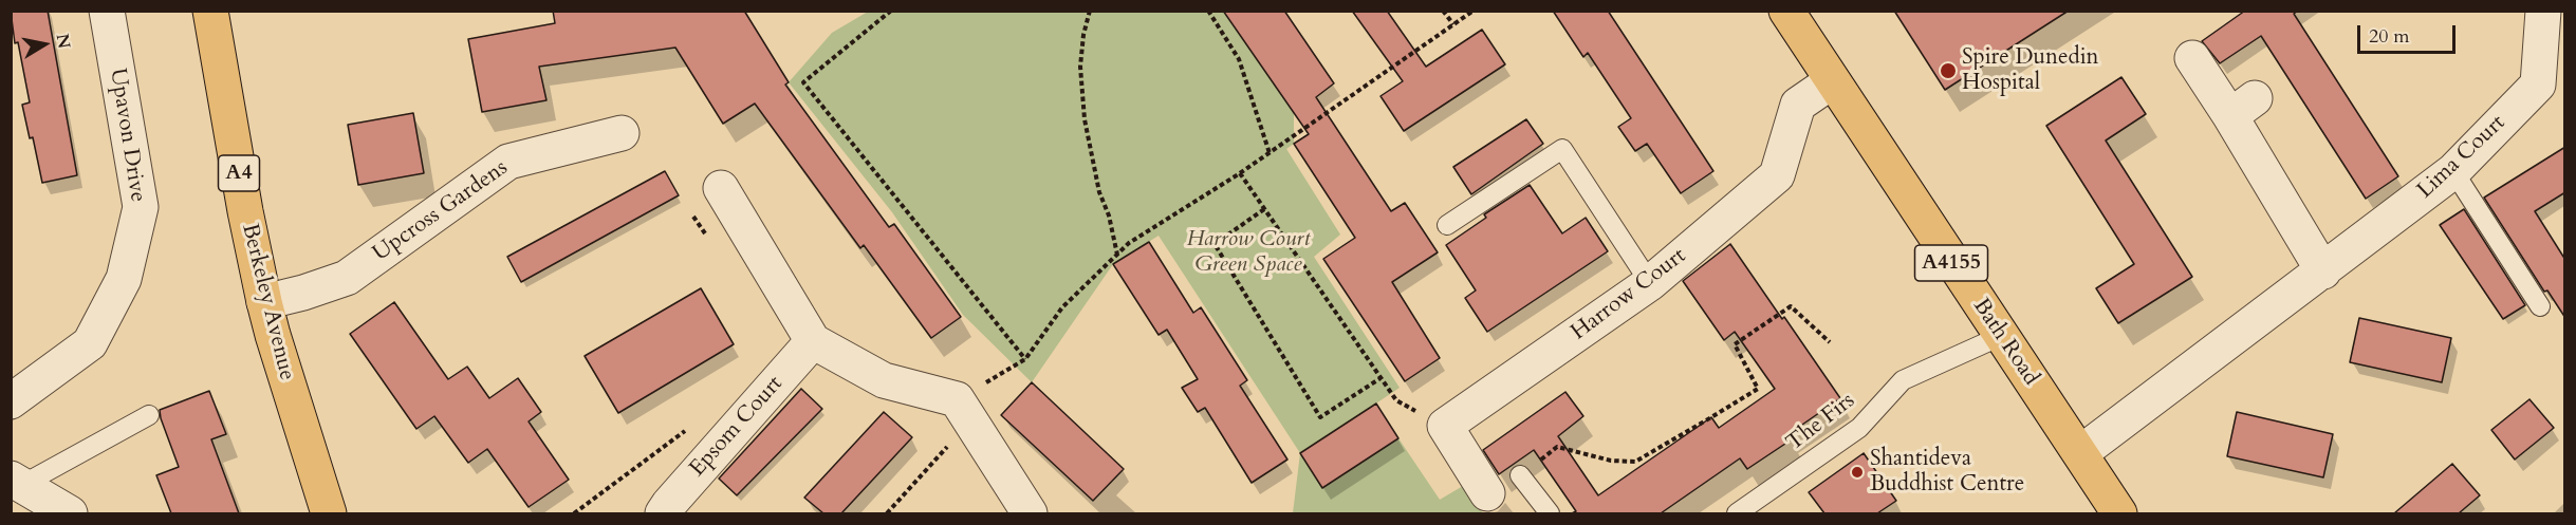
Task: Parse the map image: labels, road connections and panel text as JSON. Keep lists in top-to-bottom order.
{
  "streets": {
    "main road": [
      "A4",
      "A4155",
      "Berkeley Avenue",
      "Bath Road"
    ],
    "street": [
      "Upavon Drive",
      "Lima Court",
      "Upcross Gardens",
      "Harrow Court",
      "Epsom Court"
    ],
    "lane": ["The Firs"]
  },
  "crossings": [
    ["Lima Court", "Bath Road"],
    ["Upcross Gardens", "Berkeley Avenue"],
    ["Harrow Court", "Bath Road"],
    ["Bath Road", "The Firs"]
  ],
  "parks": ["Harrow Court Green Space"],
  "places": ["Spire Dunedin Hospital", "Shantideva Buddhist Centre"],
  "scale_bar": "20 m",
  "north": "right"
}
